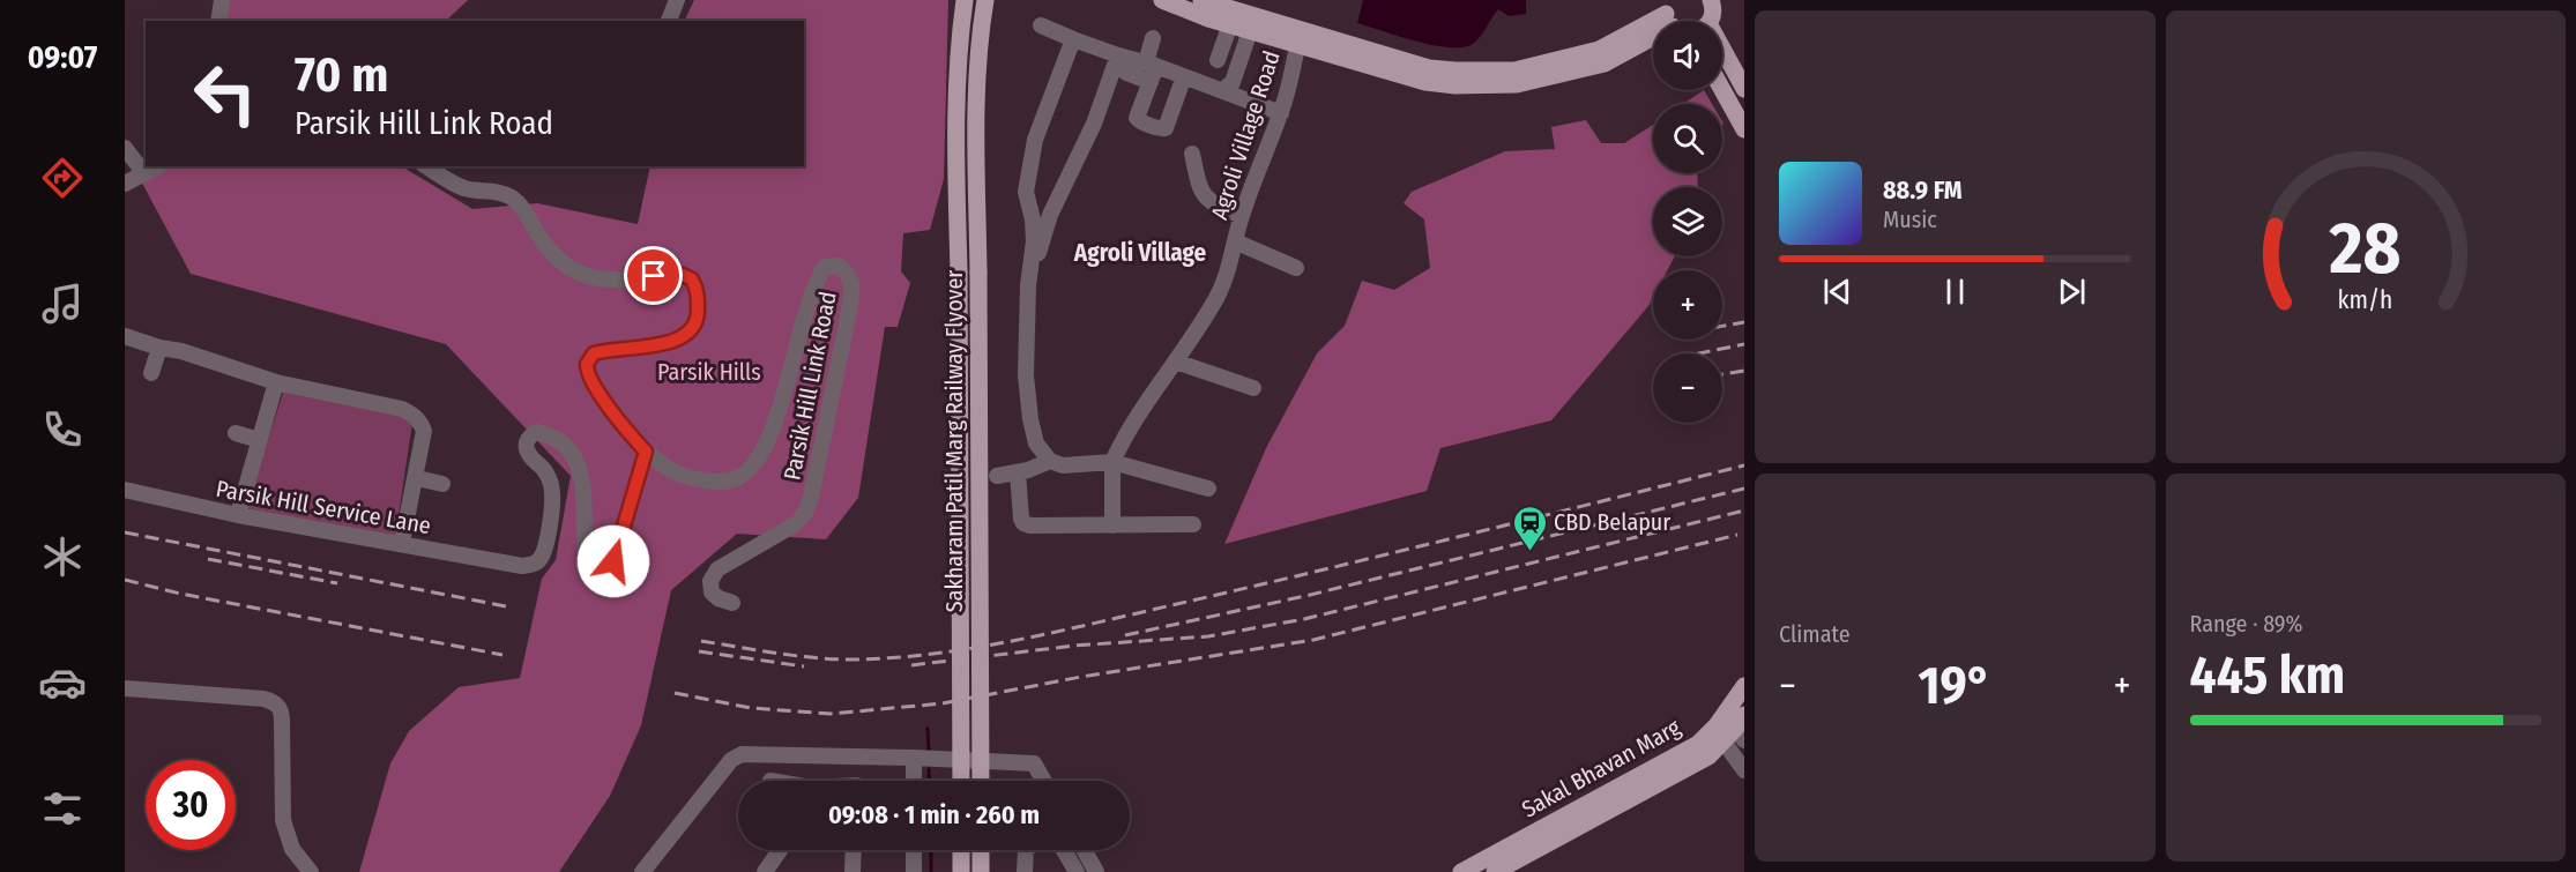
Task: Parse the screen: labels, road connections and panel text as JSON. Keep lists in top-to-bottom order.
{
  "streets": {
    "main road": ["Sakharam Patil Marg Railway Flyover", "Sakal Bhavan Marg"],
    "street": ["Agroli Village Road", "Parsik Hill Link Road", "Parsik Hill Service Lane"]
  },
  "crossings": [
    ["Parsik Hill Link Road", "Parsik Hill Service Lane"]
  ],
  "districts": ["Agroli Village"],
  "parks": ["Parsik Hills"],
  "places": {
    "station": ["CBD Belapur"]
  },
  "page": {
    "tabs": "09:07",
    "map_buttons": ["+", "−"],
    "turn": ["70 m", "Parsik Hill Link Road"],
    "song": ["88.9 FM", "Music"],
    "tile": [
      "Climate",
      ["Range · 89%", "445 km"]
    ],
    "heat": ["−", "19°", "+"],
    "limit": "30",
    "trip": "09:08 · 1 min · 260 m",
    "gauge": ["28", "km/h"]
  }
}
